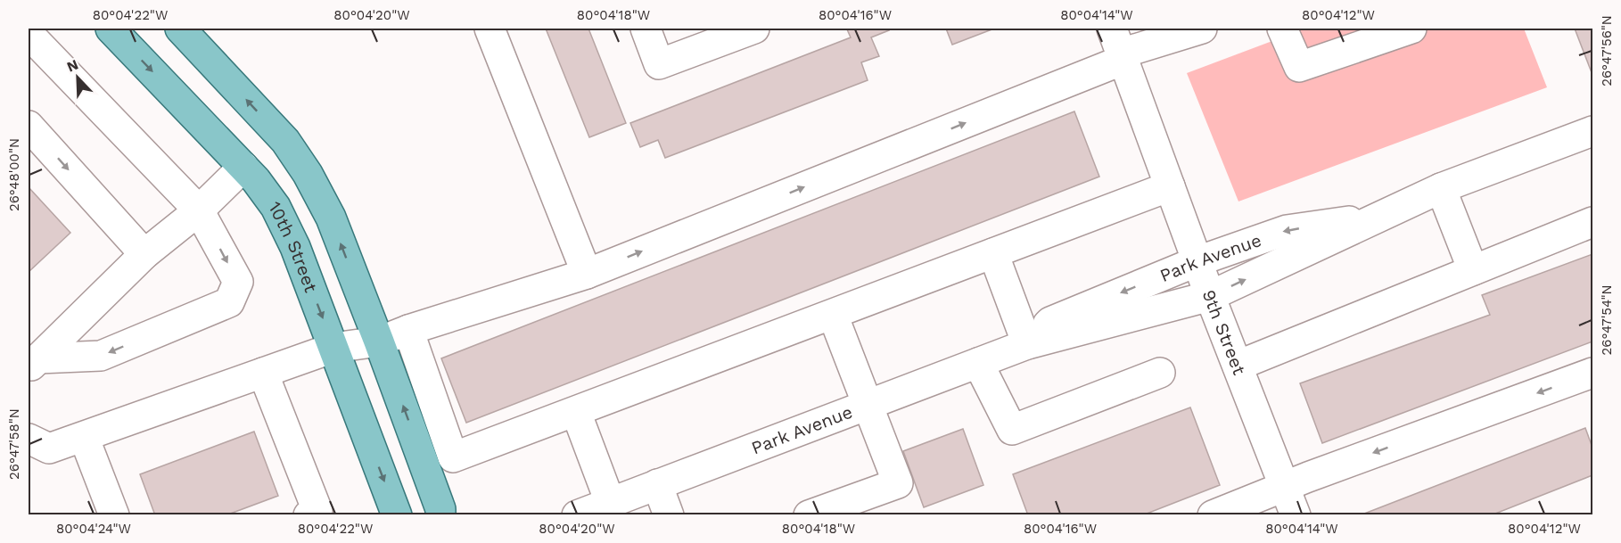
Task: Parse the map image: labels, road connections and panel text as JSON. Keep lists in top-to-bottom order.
{
  "streets": {
    "main road": ["10th Street"],
    "street": ["Park Avenue", "9th Street"]
  },
  "crossings": [
    ["Park Avenue", "9th Street"]
  ],
  "north": "top left",
  "coordinates": [
    "80°04'22\"W",
    "80°04'20\"W",
    "80°04'18\"W",
    "80°04'16\"W",
    "80°04'14\"W",
    "80°04'12\"W",
    "26°47'56\"N",
    "26°48'00\"N",
    "26°47'54\"N",
    "26°47'58\"N",
    "80°04'24\"W"
  ]
}
